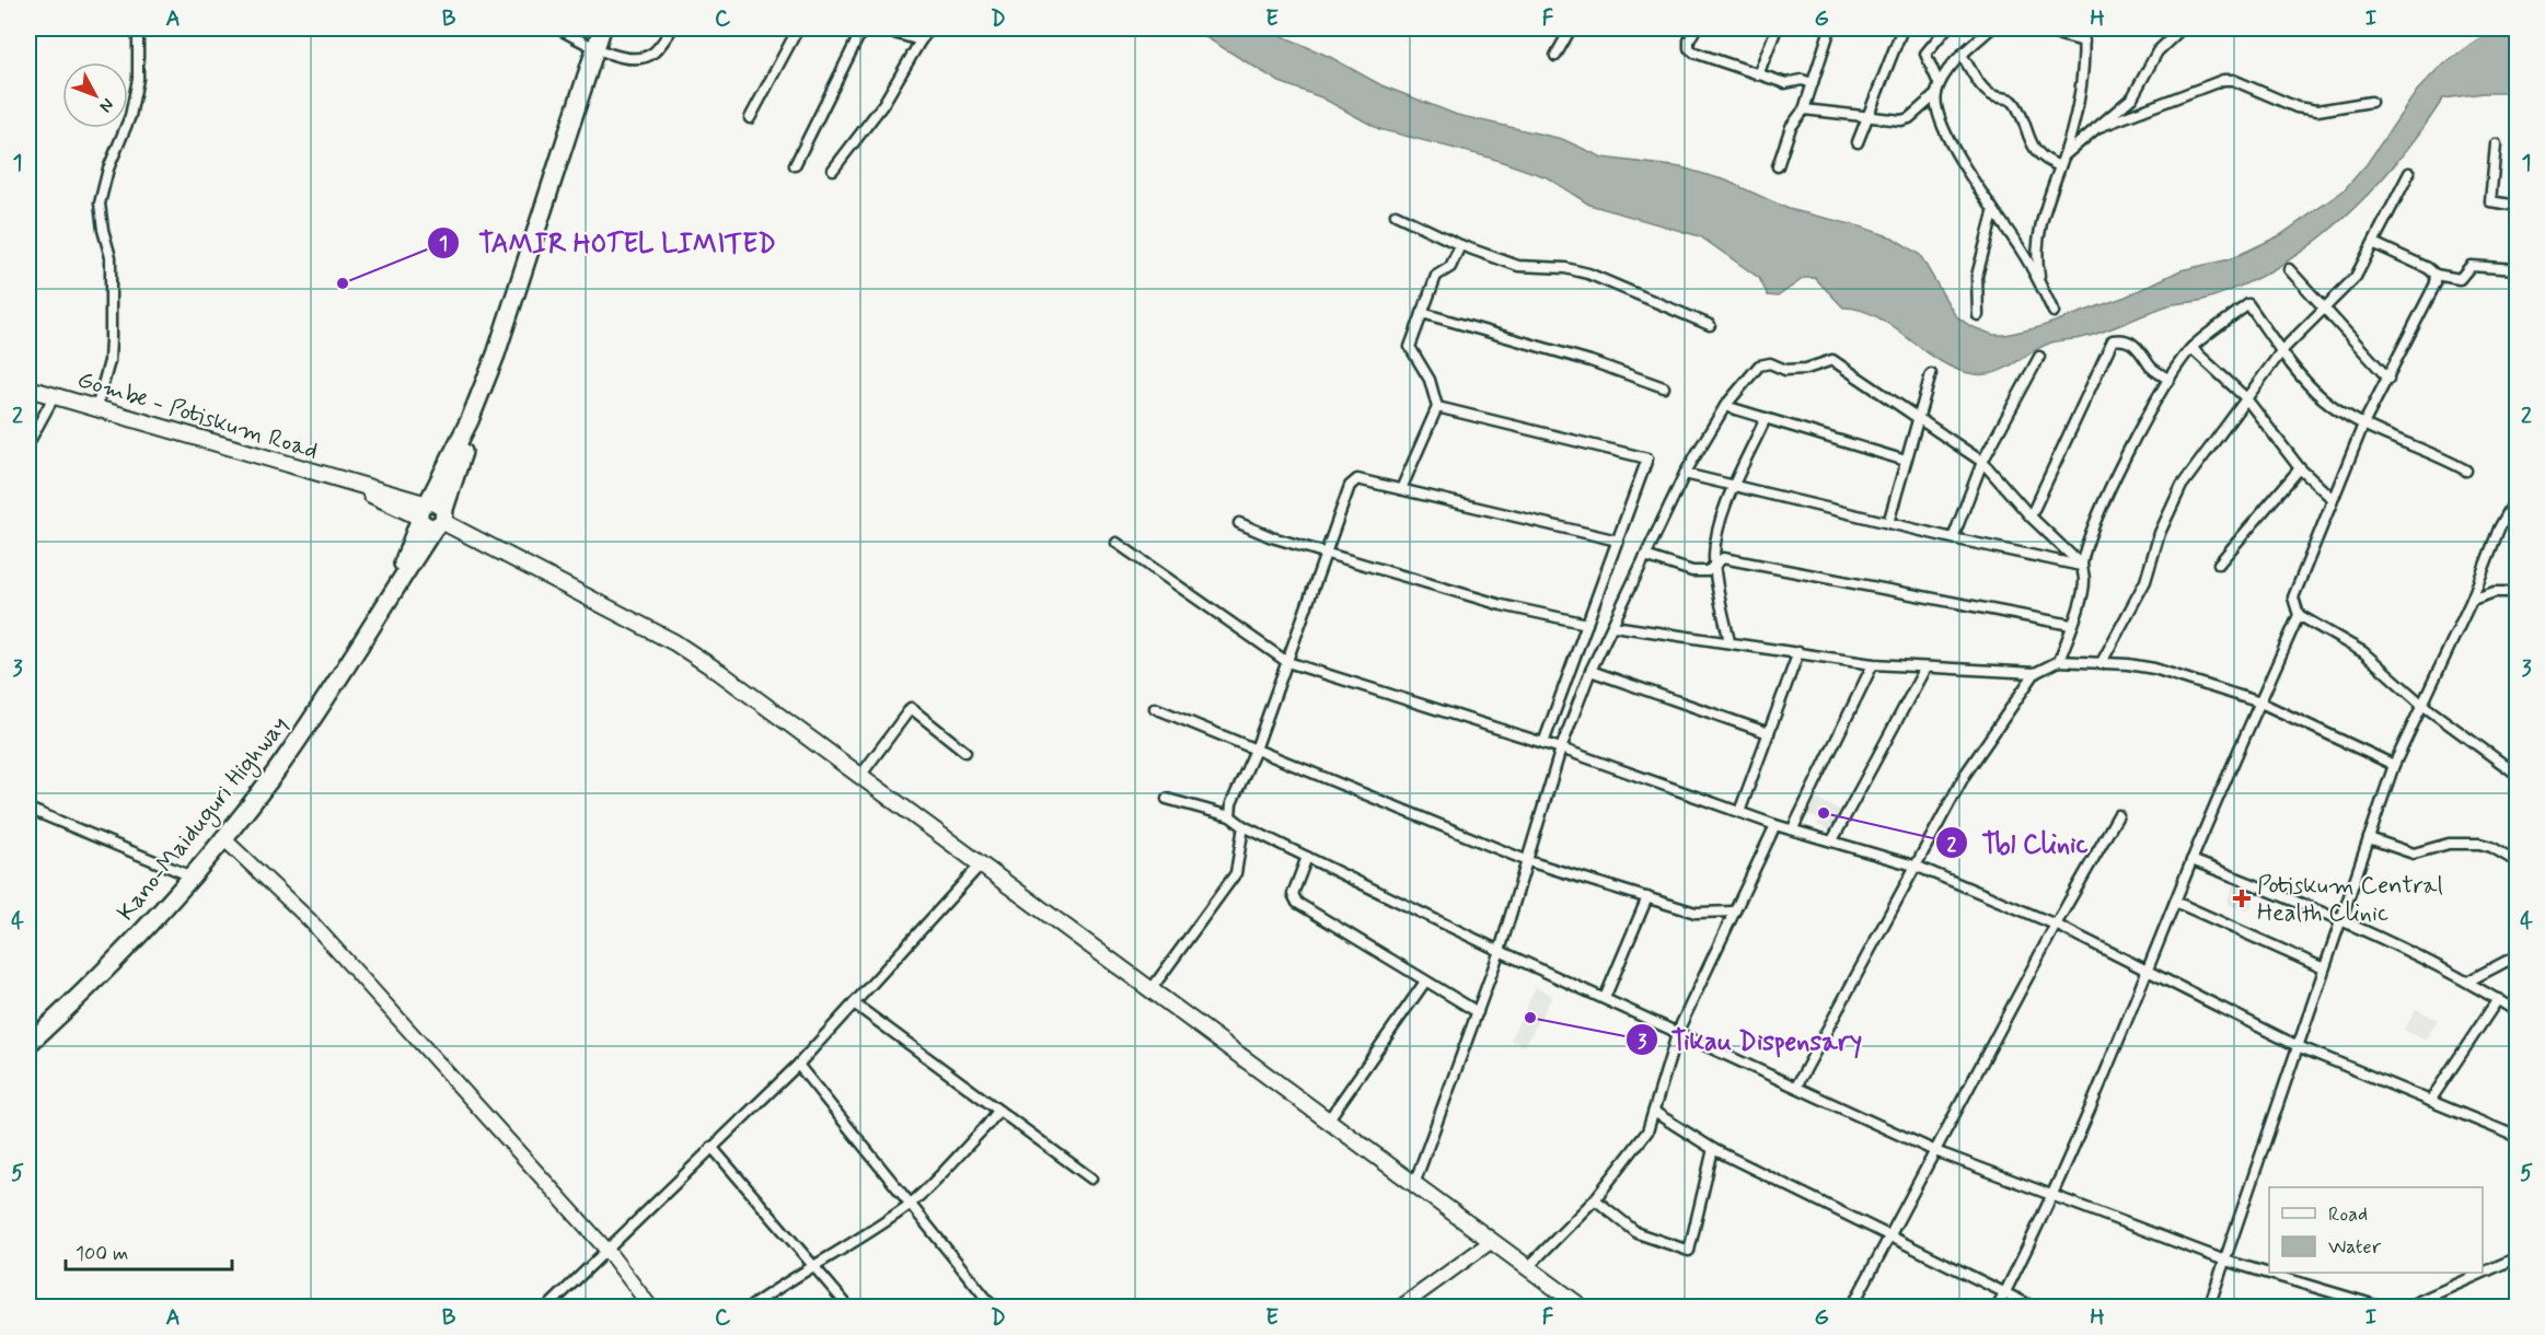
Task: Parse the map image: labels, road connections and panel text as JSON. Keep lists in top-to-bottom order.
{
  "streets": {
    "highway": ["Kano-Maiduguri Highway"],
    "main road": ["Gombe - Potiskum Road"]
  },
  "crossings": [
    ["Gombe - Potiskum Road", "Kano-Maiduguri Highway"]
  ],
  "places": {
    "other": ["TAMIR HOTEL LIMITED", "Tbl Clinic", "Tikau Dispensary"],
    "health": ["Potiskum Central Health Clinic"]
  },
  "legend": ["Road", "Water"],
  "scale_bar": "100 m",
  "north": "bottom right",
  "grid": {
    "columns": [
      "A",
      "B",
      "C",
      "D",
      "E",
      "F",
      "G",
      "H",
      "I"
    ],
    "rows": [
      "1",
      "2",
      "3",
      "4",
      "5"
    ]
  }
}
